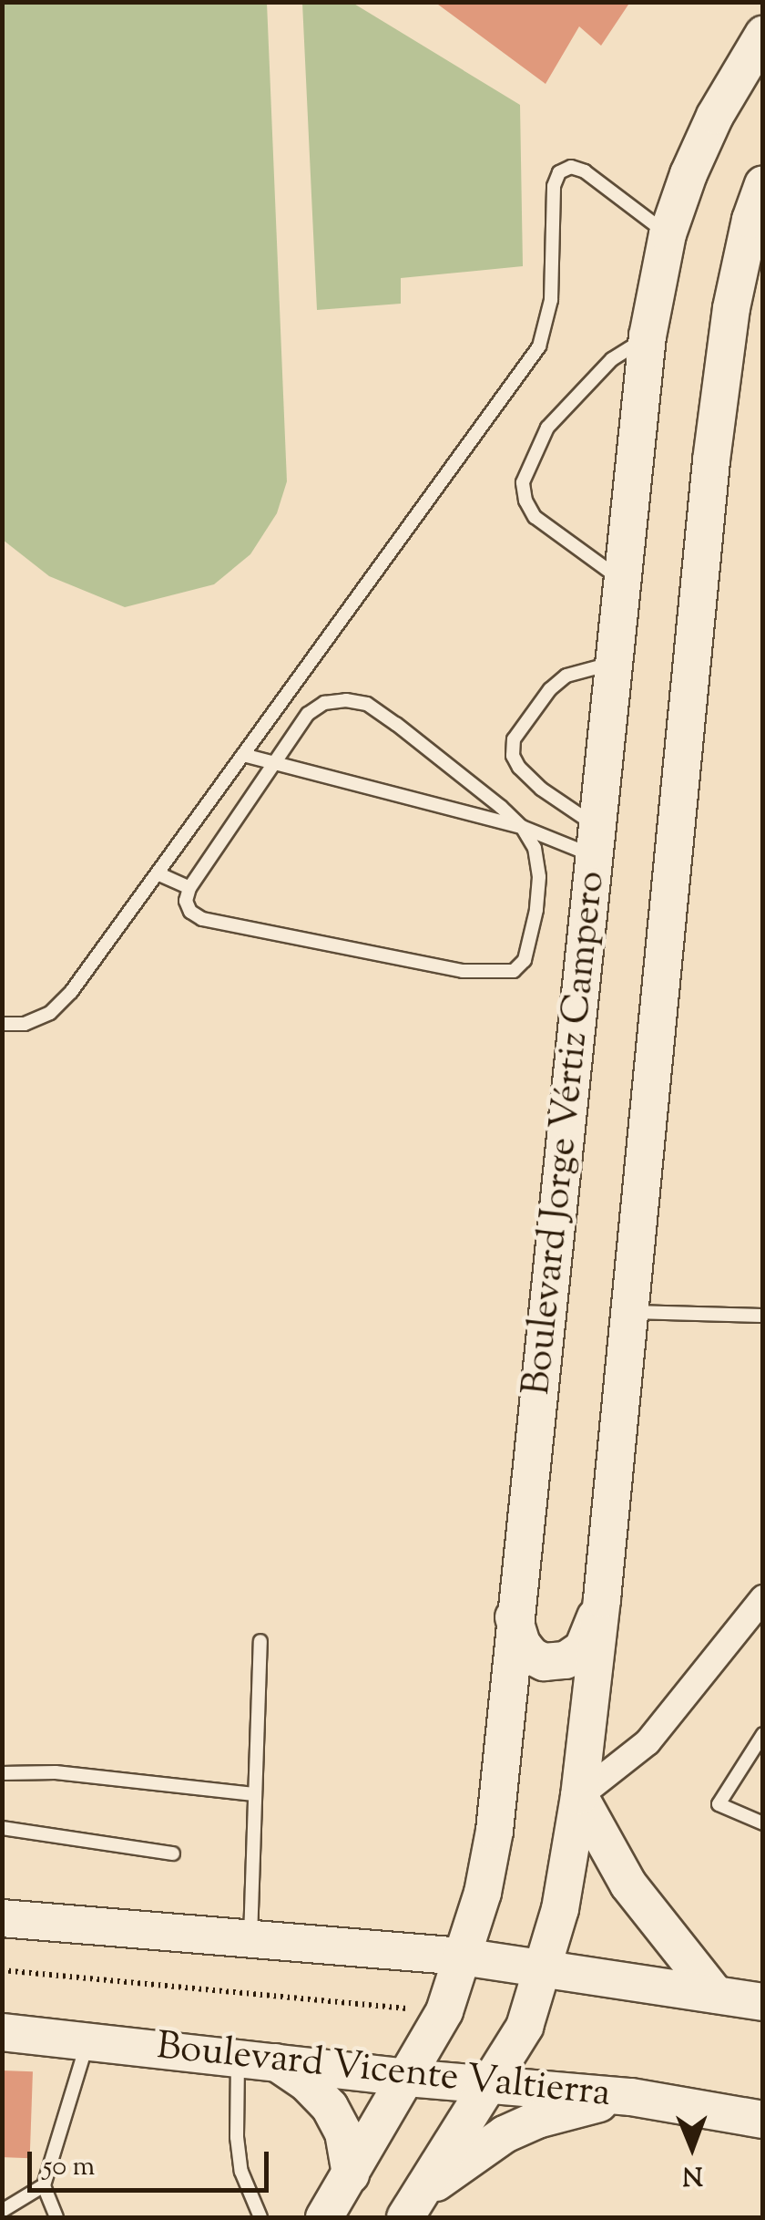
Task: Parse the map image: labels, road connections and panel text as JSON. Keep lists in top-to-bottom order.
{
  "streets": {
    "main road": ["Boulevard Jorge Vértiz Campero", "Boulevard Vicente Valtierra"]
  },
  "crossings": [
    ["Boulevard Jorge Vértiz Campero", "Boulevard Vicente Valtierra"]
  ],
  "scale_bar": "50 m",
  "north": "bottom"
}
